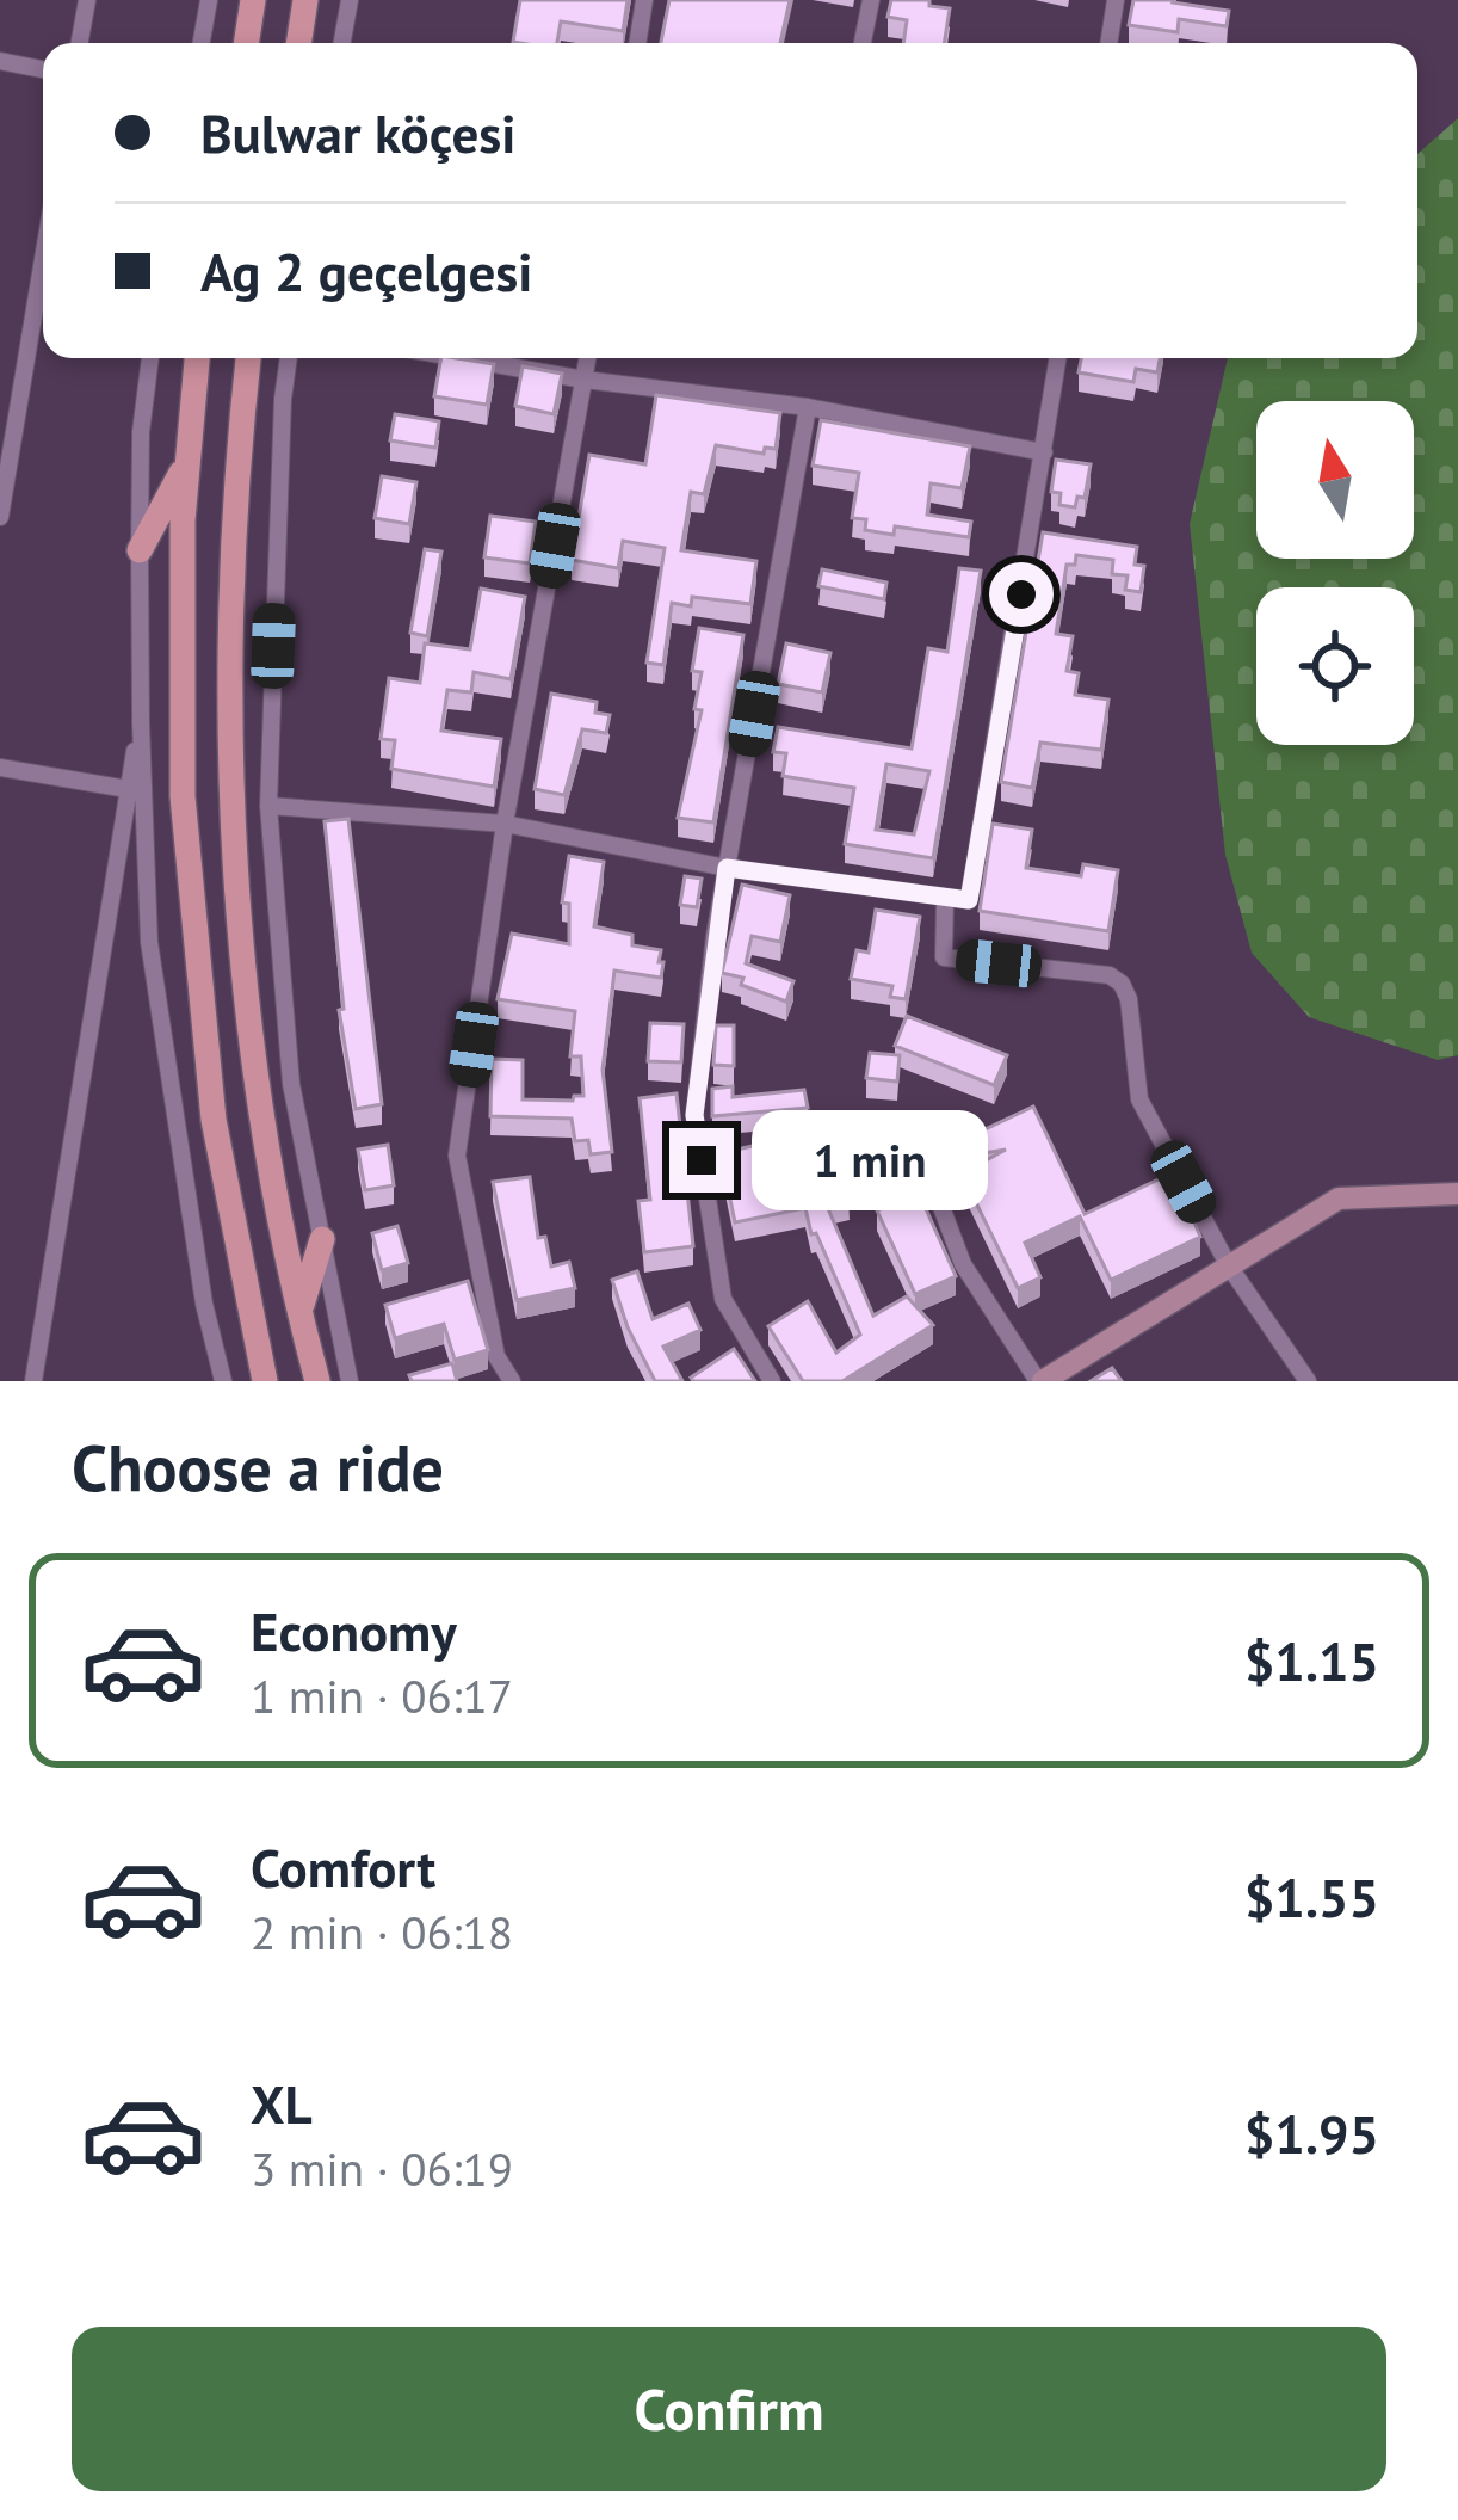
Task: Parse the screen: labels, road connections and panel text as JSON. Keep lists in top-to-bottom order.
{
  "north": "top",
  "page": {
    "banner": ["Bulwar köçesi", "Ag 2 geçelgesi"],
    "bubble": "1 min",
    "heading": "Choose a ride",
    "list": [
      {
        "name": "Economy",
        "note": "1 min · 06:17",
        "value": "$1.15"
      },
      {
        "name": "Comfort",
        "note": "2 min · 06:18",
        "value": "$1.55"
      },
      {
        "name": "XL",
        "note": "3 min · 06:19",
        "value": "$1.95"
      }
    ],
    "buttons": "Confirm"
  }
}
